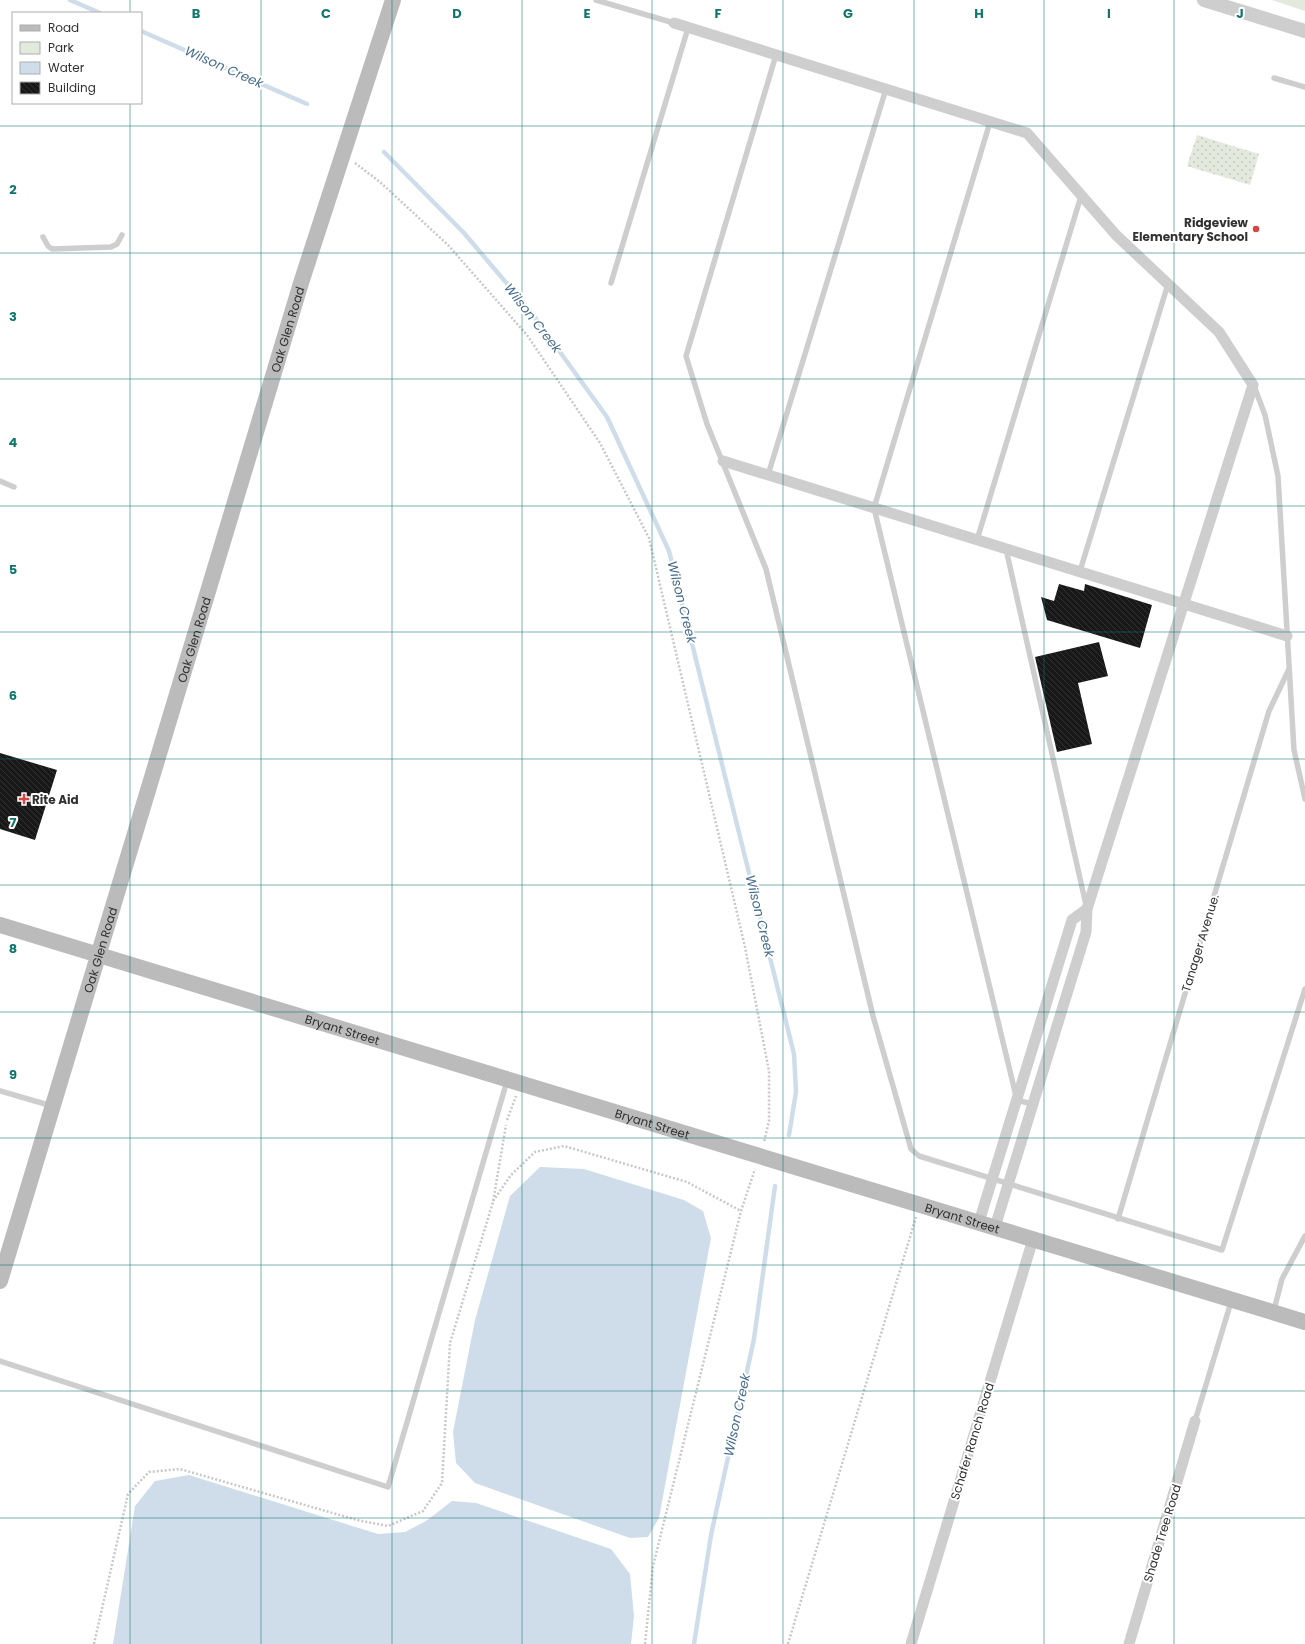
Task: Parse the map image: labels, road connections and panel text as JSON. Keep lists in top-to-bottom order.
{
  "streets": {
    "main road": ["Oak Glen Road", "Bryant Street"],
    "street": ["Schafer Ranch Road", "Shade Tree Road"],
    "lane": ["Tanager Avenue."]
  },
  "crossings": [
    ["Oak Glen Road", "Bryant Street"],
    ["Bryant Street", "Schafer Ranch Road"]
  ],
  "water": ["Wilson Creek"],
  "places": {
    "other": ["Ridgeview Elementary School"],
    "health": ["Rite Aid"]
  },
  "legend": [
    "Road",
    "Park",
    "Water",
    "Building"
  ],
  "grid": {
    "columns": [
      "B",
      "C",
      "D",
      "E",
      "F",
      "G",
      "H",
      "I",
      "J"
    ],
    "rows": [
      "2",
      "3",
      "4",
      "5",
      "6",
      "7",
      "8",
      "9"
    ]
  }
}
